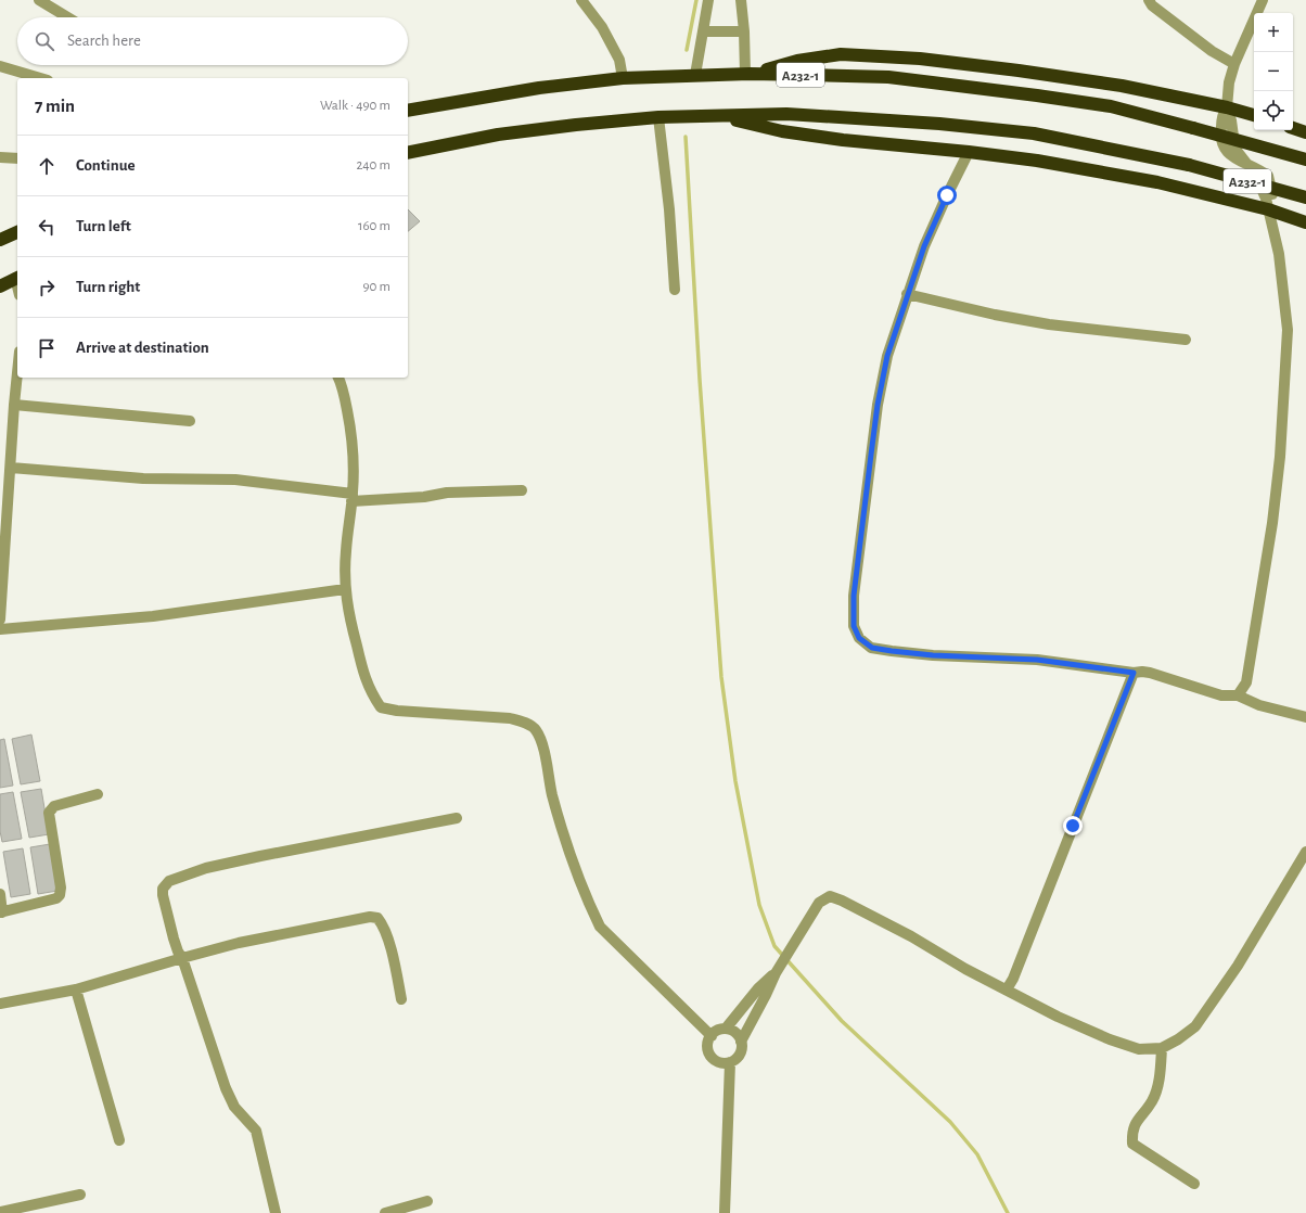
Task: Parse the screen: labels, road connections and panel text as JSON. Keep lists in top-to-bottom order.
{
  "streets": {
    "highway": ["A232-1"]
  },
  "page": {
    "map_buttons": ["+", "−"],
    "search": "Search here",
    "heading": ["7 min", "Walk · 490 m"],
    "list": [
      ["Continue", "240 m"],
      ["Turn left", "160 m"],
      ["Turn right", "90 m"],
      "Arrive at destination"
    ]
  }
}
